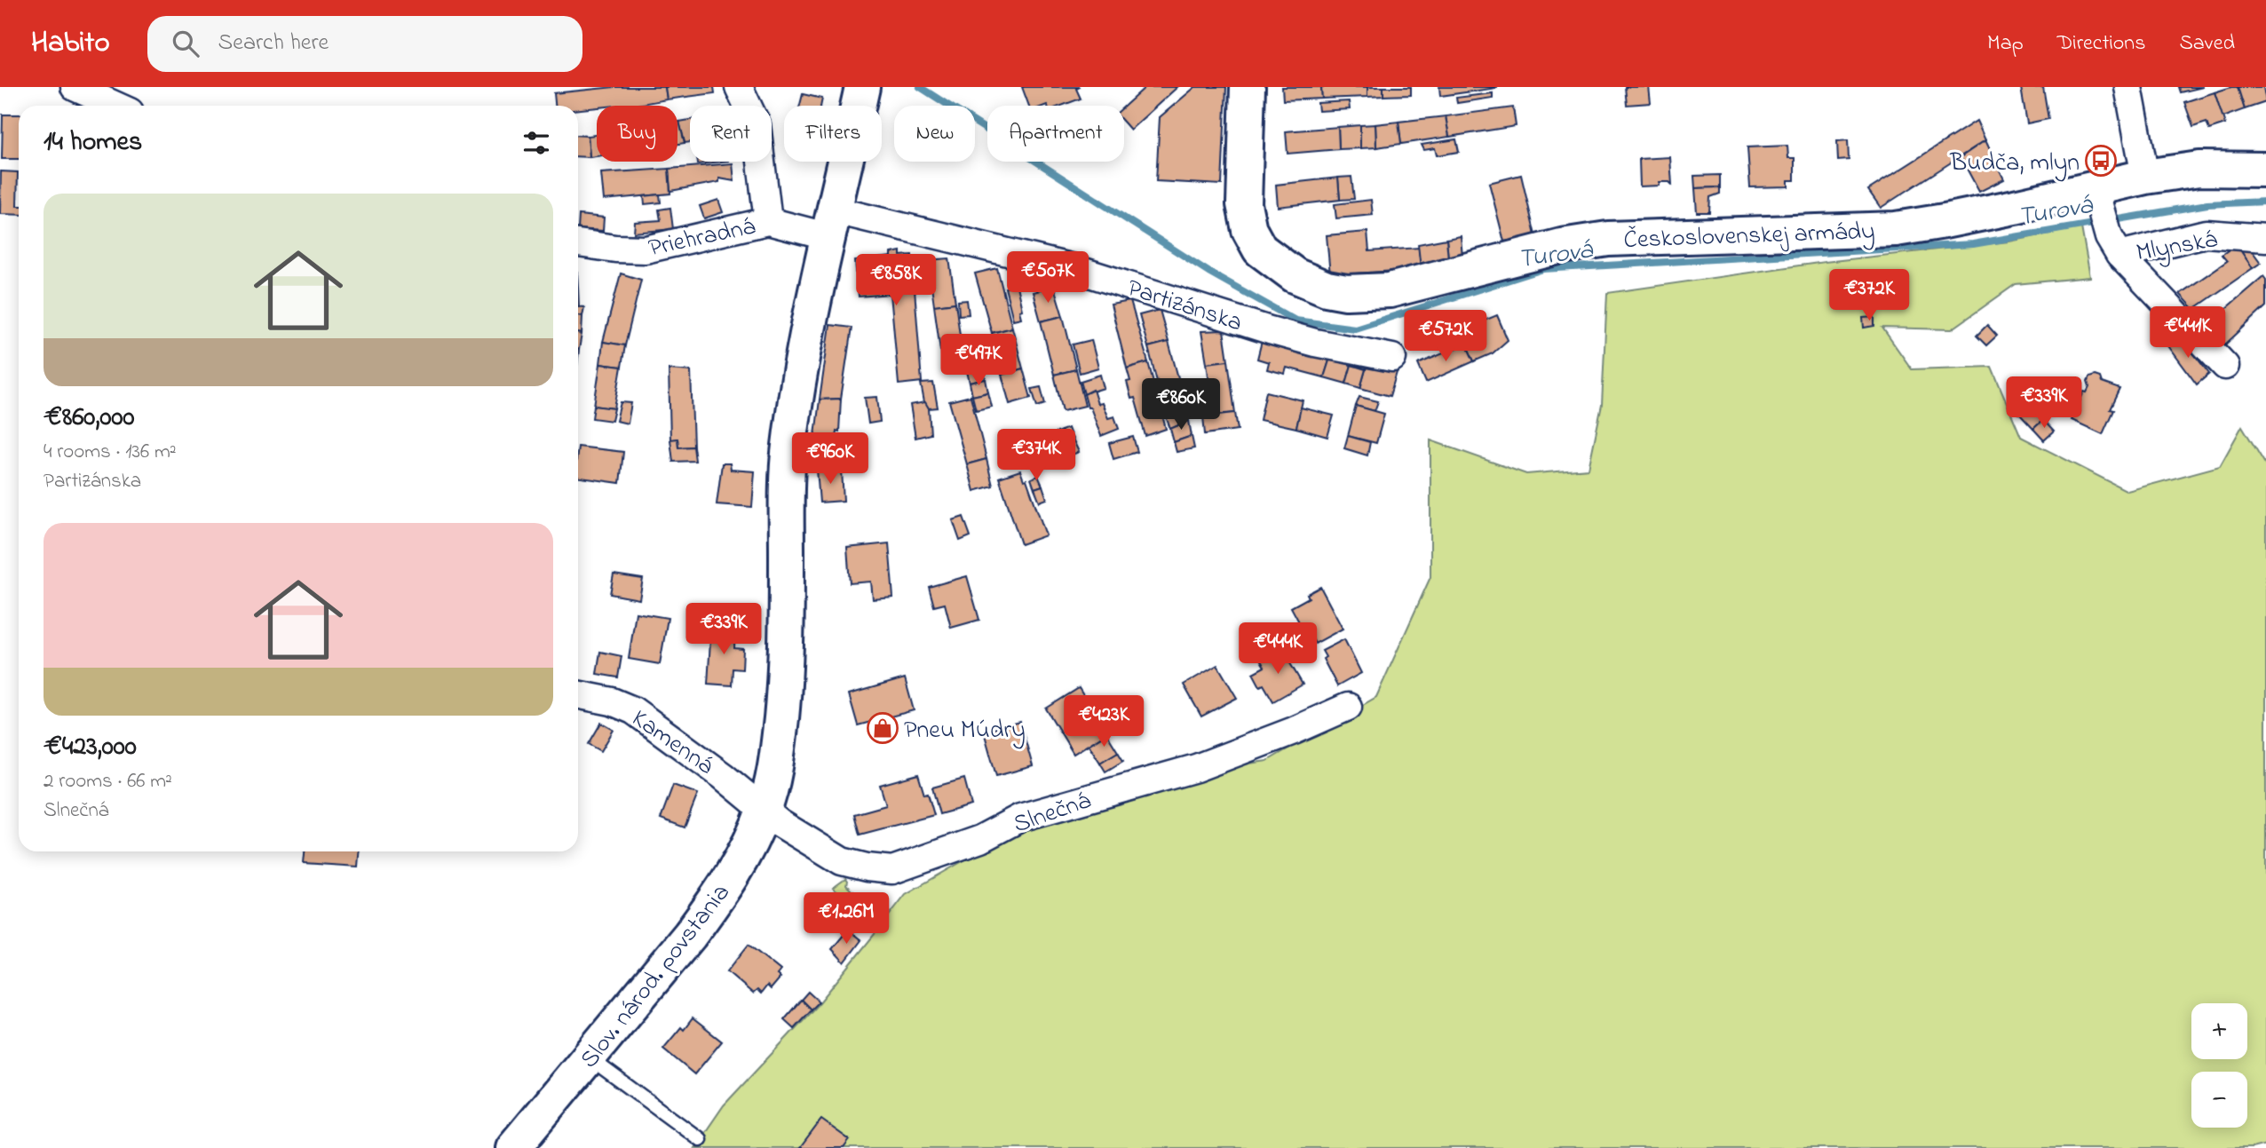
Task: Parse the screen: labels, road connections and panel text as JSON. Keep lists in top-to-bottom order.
{
  "streets": {
    "street": [
      "Československej armády",
      "Priehradná",
      "Mlynská",
      "Partizánska",
      "Kamenná",
      "Slnečná",
      "Slov. národ. povstania"
    ]
  },
  "crossings": [
    ["Československej armády", "Mlynská"],
    ["Priehradná", "Partizánska"],
    ["Priehradná", "Slov. národ. povstania"],
    ["Partizánska", "Slov. národ. povstania"],
    ["Kamenná", "Slnečná"],
    ["Kamenná", "Slov. národ. povstania"],
    ["Slnečná", "Slov. národ. povstania"]
  ],
  "water": ["Turová"],
  "places": {
    "bus stop": ["Budča, mlyn"],
    "shop": ["Pneu Múdry"]
  },
  "page": {
    "header": "Habito",
    "search": "Search here",
    "nav": ["Map", "Directions", "Saved"],
    "chip": [
      "Buy",
      "Rent",
      "Filters",
      "New",
      "Apartment"
    ],
    "heading": "14 homes",
    "list": [
      {
        "name": "€860,000",
        "note": "4 rooms · 136 m² · Partizánska"
      },
      {
        "name": "€423,000",
        "note": "2 rooms · 66 m² · Slnečná"
      }
    ],
    "price": [
      "€507K",
      "€858K",
      "€372K",
      "€441K",
      "€572K",
      "€497K",
      "€339K",
      "€860K",
      "€374K",
      "€960K",
      "€339K",
      "€444K",
      "€423K",
      "€1.26M"
    ],
    "map_buttons": ["+", "−"]
  }
}
